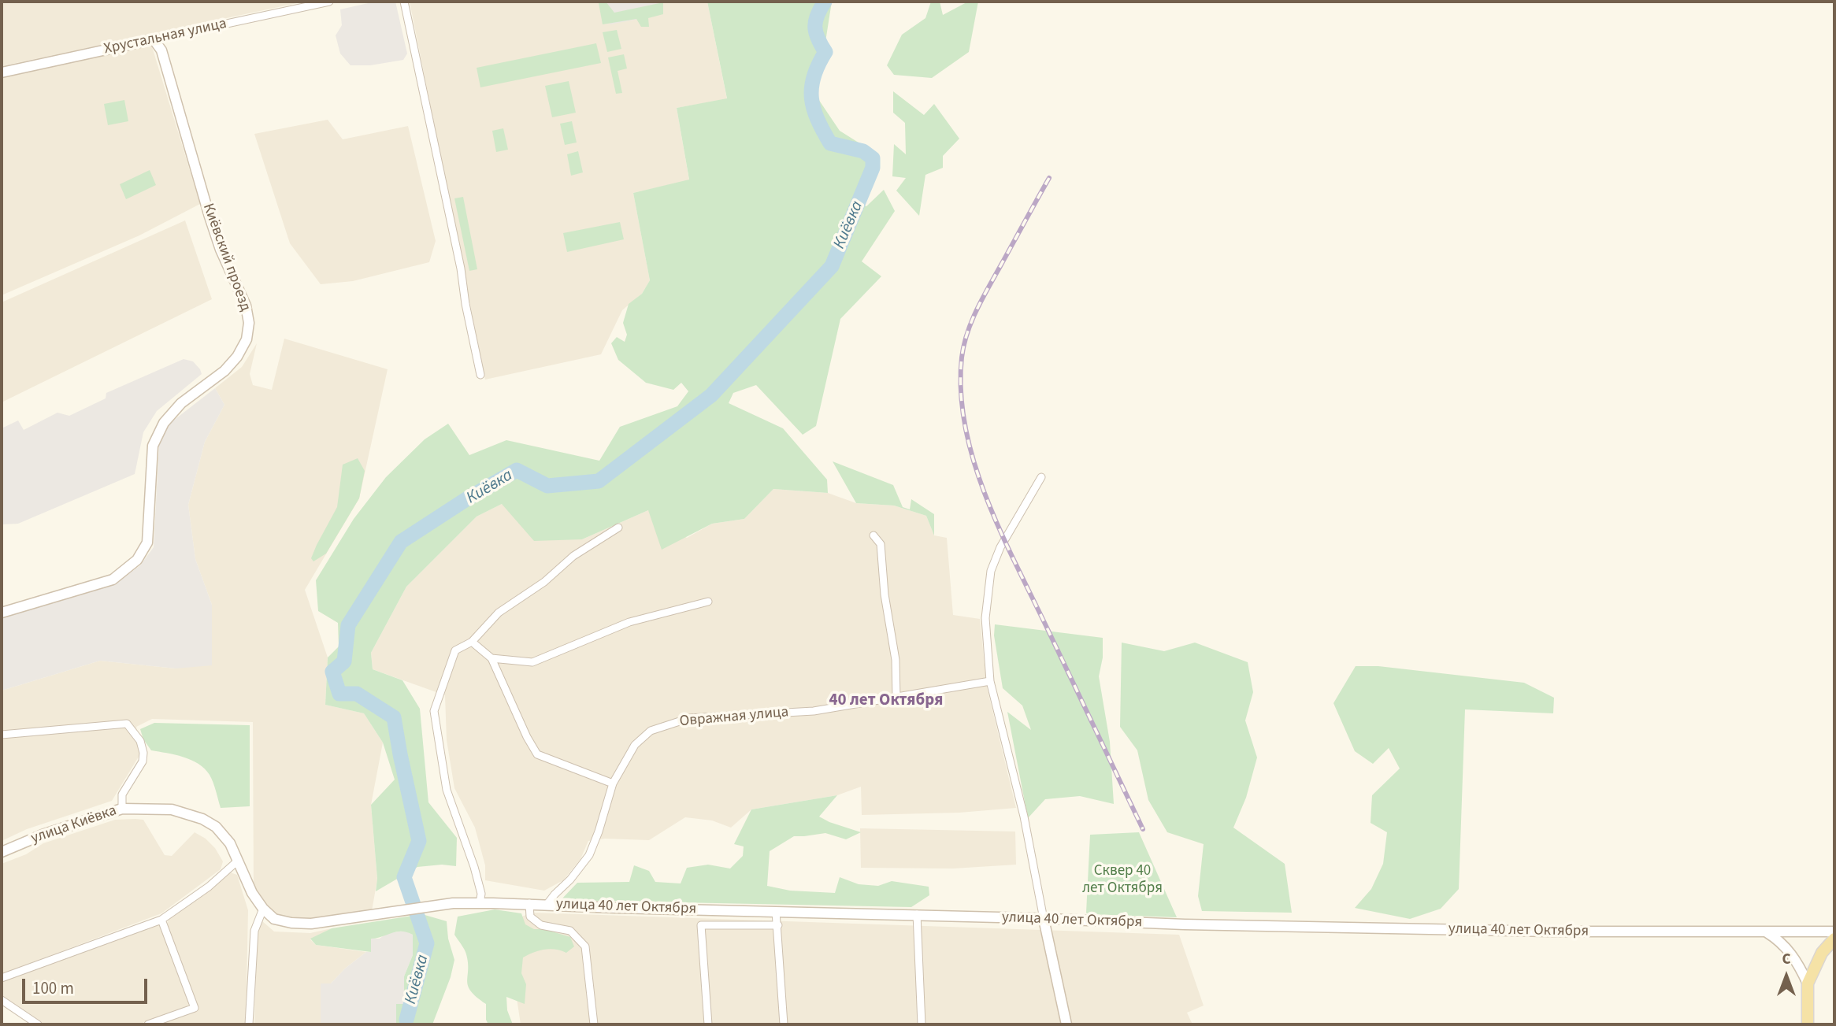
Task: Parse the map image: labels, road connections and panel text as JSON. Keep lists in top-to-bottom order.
{
  "streets": {
    "main road": [
      "Хрустальная улица",
      "Киёвский проезд",
      "улица Киёвка",
      "улица 40 лет Октября"
    ],
    "street": ["Овражная улица"]
  },
  "crossings": [
    ["Хрустальная улица", "Киёвский проезд"],
    ["Овражная улица", "улица 40 лет Октября"],
    ["улица Киёвка", "улица 40 лет Октября"]
  ],
  "districts": ["40 лет Октября"],
  "water": ["Киёвка"],
  "parks": ["Сквер 40 лет Октября"],
  "scale_bar": "100 m",
  "north": "top"
}
